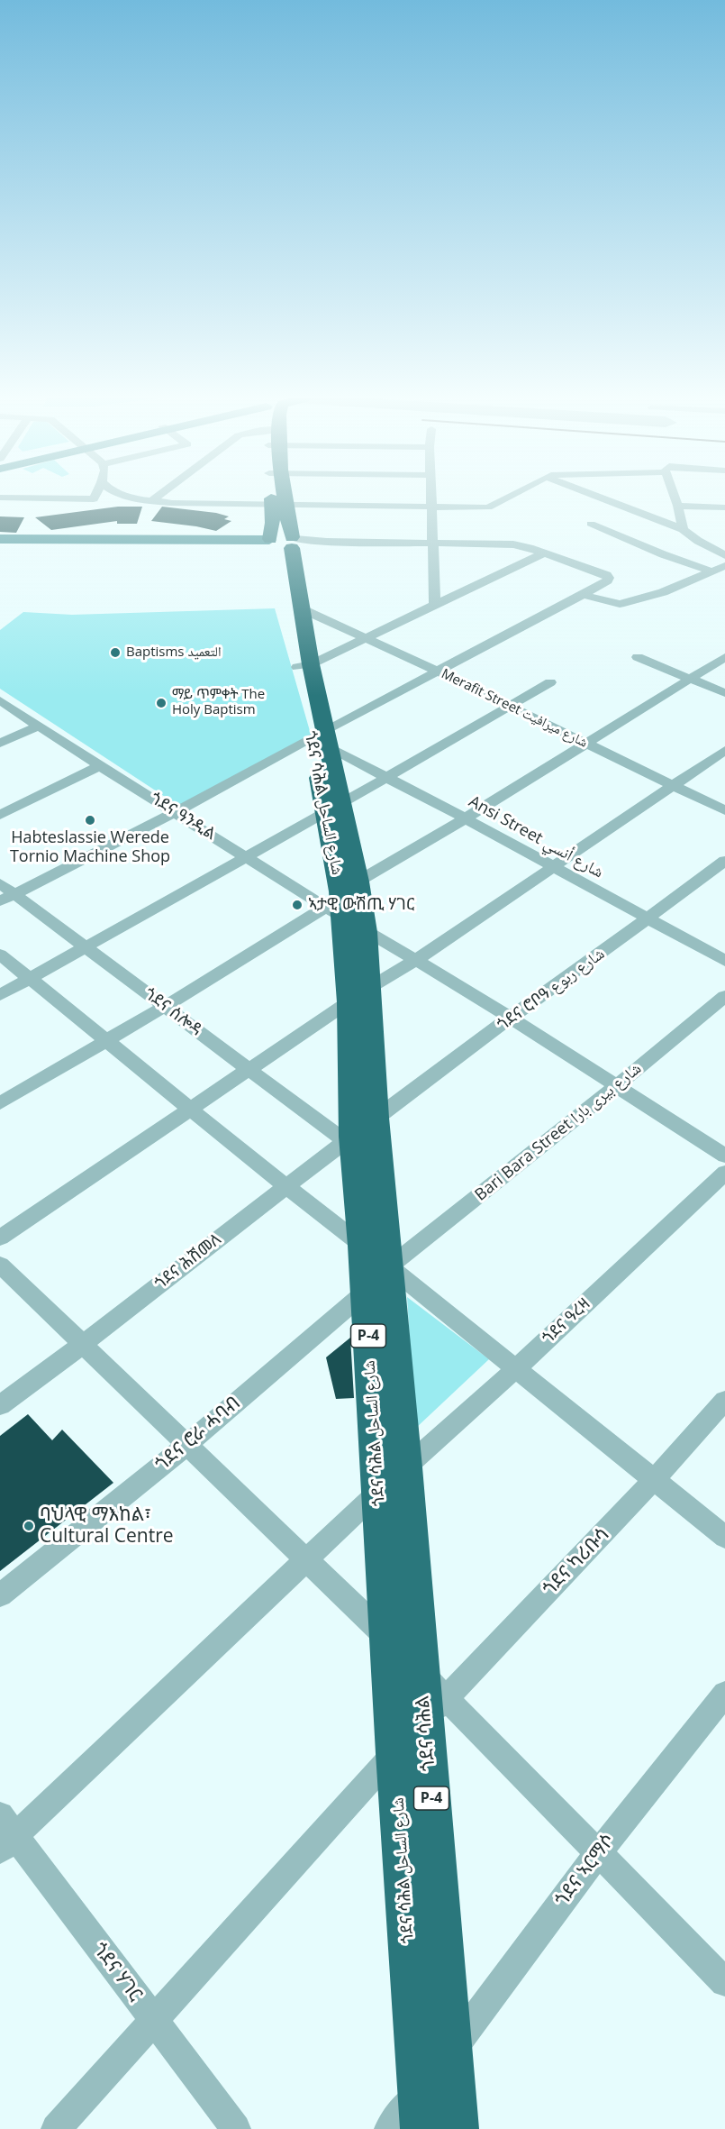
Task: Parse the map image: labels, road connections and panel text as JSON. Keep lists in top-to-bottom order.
{
  "streets": {
    "highway": ["ጎደና ሳሕል شارع الساحل", "P-4", "ጎደና ሳሕል"],
    "street": [
      "Merafit Street شارع ميرافيت",
      "ጎደና ዓንዲል",
      "Ansi Street شارع أنسي",
      "ጎደና ሮቦዓ شارع ربوع",
      "ጎደና ሰሎዳ",
      "Bari Bara Street شارع بيرى بارا",
      "ጎደና ሕሽመለ",
      "ጎደና ዓረዛ",
      "ጎደና ሮራ ሓባብ",
      "ጎደና ካሪቡሳ",
      "ጎደና ኣርማሶ",
      "ጎደና ሃገር"
    ]
  },
  "crossings": [
    ["Merafit Street شارع ميرافيت", "ጎደና ሳሕል شارع الساحل"],
    ["ጎደና ሳሕል شارع الساحل", "ጎደና ዓንዲል"],
    ["ጎደና ሳሕል شارع الساحل", "Ansi Street شارع أنسي"],
    ["ጎደና ሳሕል شارع الساحل", "ጎደና ሮቦዓ شارع ربوع"],
    ["ጎደና ሳሕል شارع الساحل", "ጎደና ሰሎዳ"],
    ["ጎደና ሳሕል شارع الساحل", "Bari Bara Street شارع بيرى بارا"],
    ["ጎደና ሳሕል شارع الساحل", "ጎደና ሕሽመለ"],
    ["ጎደና ሳሕል شارع الساحل", "ጎደና ዓረዛ"],
    ["ጎደና ሳሕል شارع الساحل", "ጎደና ሮራ ሓባብ"],
    ["ጎደና ሳሕል شارع الساحل", "ጎደና ካሪቡሳ"],
    ["ጎደና ሳሕል شارع الساحل", "ጎደና ሳሕል"],
    ["ጎደና ሳሕል شارع الساحل", "ጎደና ኣርማሶ"],
    ["ጎደና ዓንዲል", "ጎደና ሮቦዓ شارع ربوع"],
    ["ጎደና ዓንዲል", "Bari Bara Street شارع بيرى بارا"],
    ["Ansi Street شارع أنسي", "ጎደና ሮቦዓ شارع ربوع"],
    ["ጎደና ሮቦዓ شارع ربوع", "ጎደና ሕሽመለ"],
    ["ጎደና ሰሎዳ", "ጎደና ሕሽመለ"],
    ["Bari Bara Street شارع بيرى بارا", "ጎደና ሮራ ሓባብ"],
    ["ጎደና ዓረዛ", "ጎደና ሳሕል"],
    ["ጎደና ዓረዛ", "ጎደና ሃገር"],
    ["ጎደና ካሪቡሳ", "ጎደና ሳሕል"],
    ["ጎደና ካሪቡሳ", "ጎደና ሃገር"],
    ["ጎደና ሳሕል", "ጎደና ኣርማሶ"]
  ],
  "places": [
    "Baptisms التعميد",
    "ማይ ጥምቀት The Holy Baptism",
    "Habteslassie Werede Tornio Machine Shop",
    "ኣታዊ ውሽጢ ሃገር",
    "ባህላዊ ማእከል፣ Cultural Centre"
  ]
}
